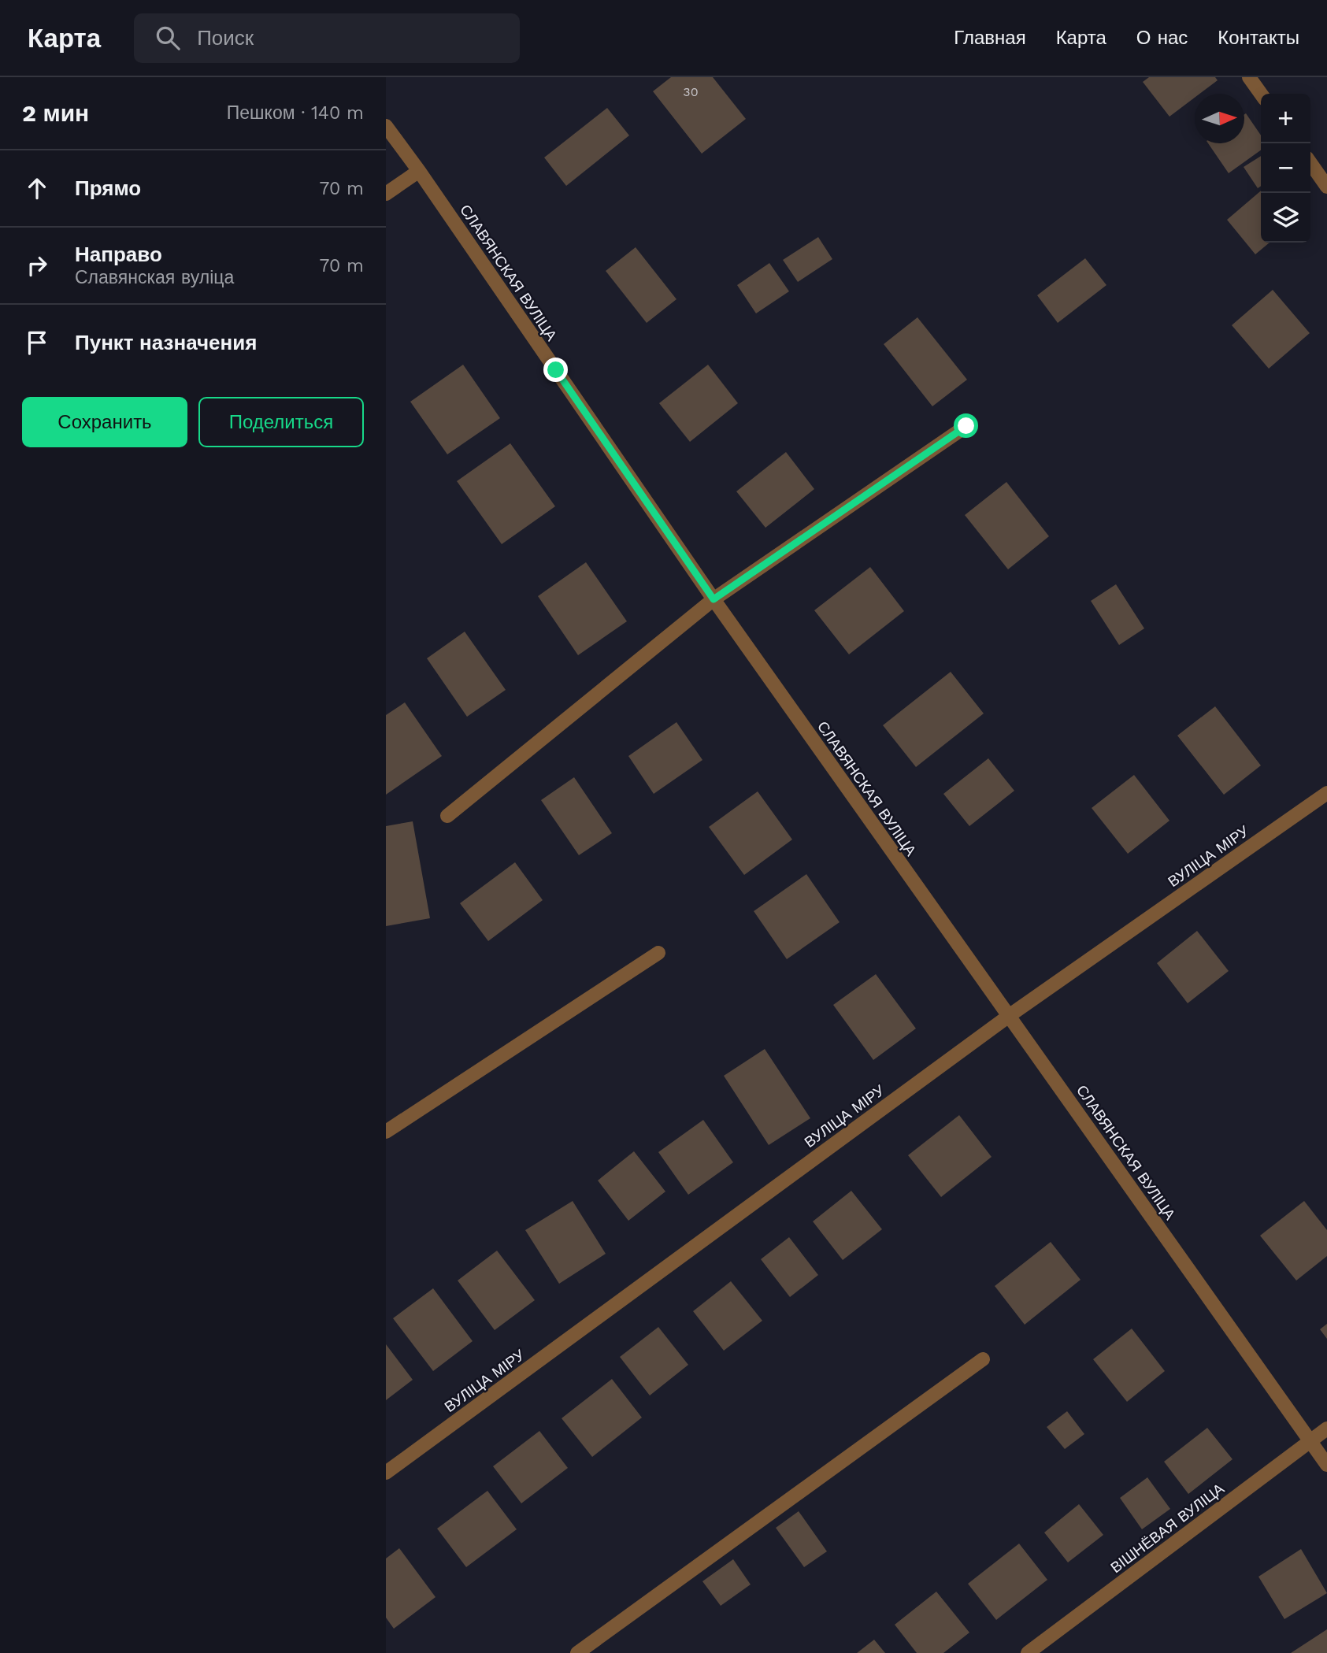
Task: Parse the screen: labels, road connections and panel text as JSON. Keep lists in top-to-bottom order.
{
  "streets": {
    "street": ["СЛАВЯНСКАЯ ВУЛІЦА", "ВУЛІЦА МІРУ", "ВІШНЁВАЯ ВУЛІЦА"]
  },
  "crossings": [
    ["СЛАВЯНСКАЯ ВУЛІЦА", "ВУЛІЦА МІРУ"],
    ["СЛАВЯНСКАЯ ВУЛІЦА", "ВІШНЁВАЯ ВУЛІЦА"]
  ],
  "house_numbers": ["30"],
  "north": "right",
  "page": {
    "header": "Карта",
    "search": "Поиск",
    "nav": [
      "Главная",
      "Карта",
      "О нас",
      "Контакты"
    ],
    "heading": ["2 мин", "Пешком · 140 m"],
    "map_buttons": ["+", "−"],
    "list": [
      ["Прямо", "70 m"],
      ["Направо", "Славянская вуліца", "70 m"],
      "Пункт назначения"
    ],
    "buttons": ["Сохранить", "Поделиться"]
  }
}
